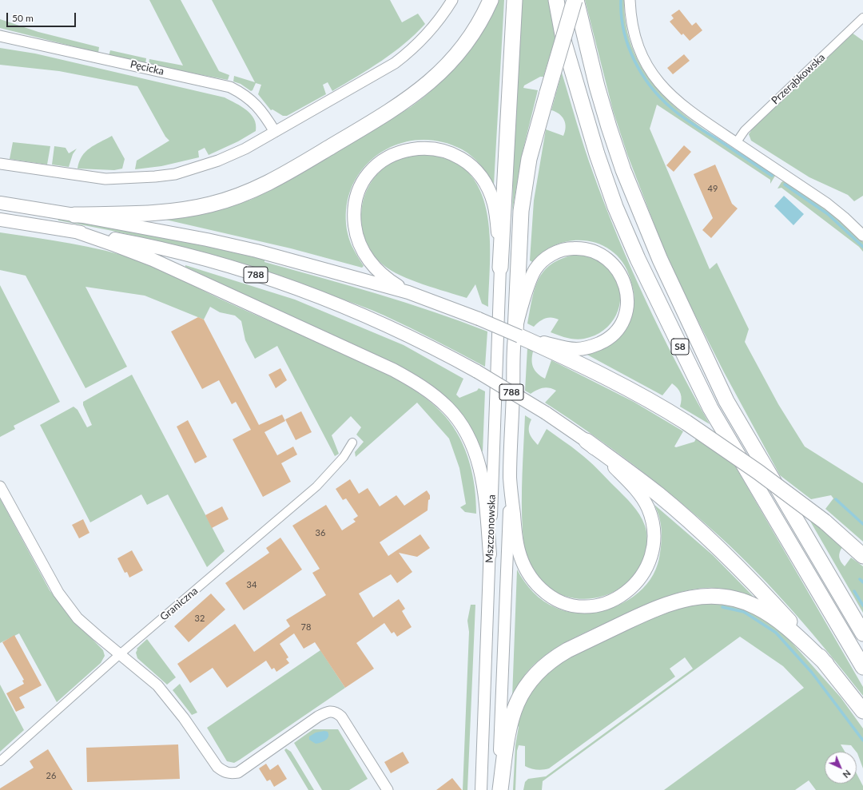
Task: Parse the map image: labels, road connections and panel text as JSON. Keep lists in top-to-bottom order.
{
  "streets": {
    "highway": ["S8"],
    "main road": ["788", "Mszczonowska"],
    "street": ["Pęcicka", "Przerąbkowska", "Graniczna"]
  },
  "house_numbers": [
    "49",
    "36",
    "34",
    "32",
    "78",
    "26"
  ],
  "scale_bar": "50 m",
  "north": "bottom right"
}
